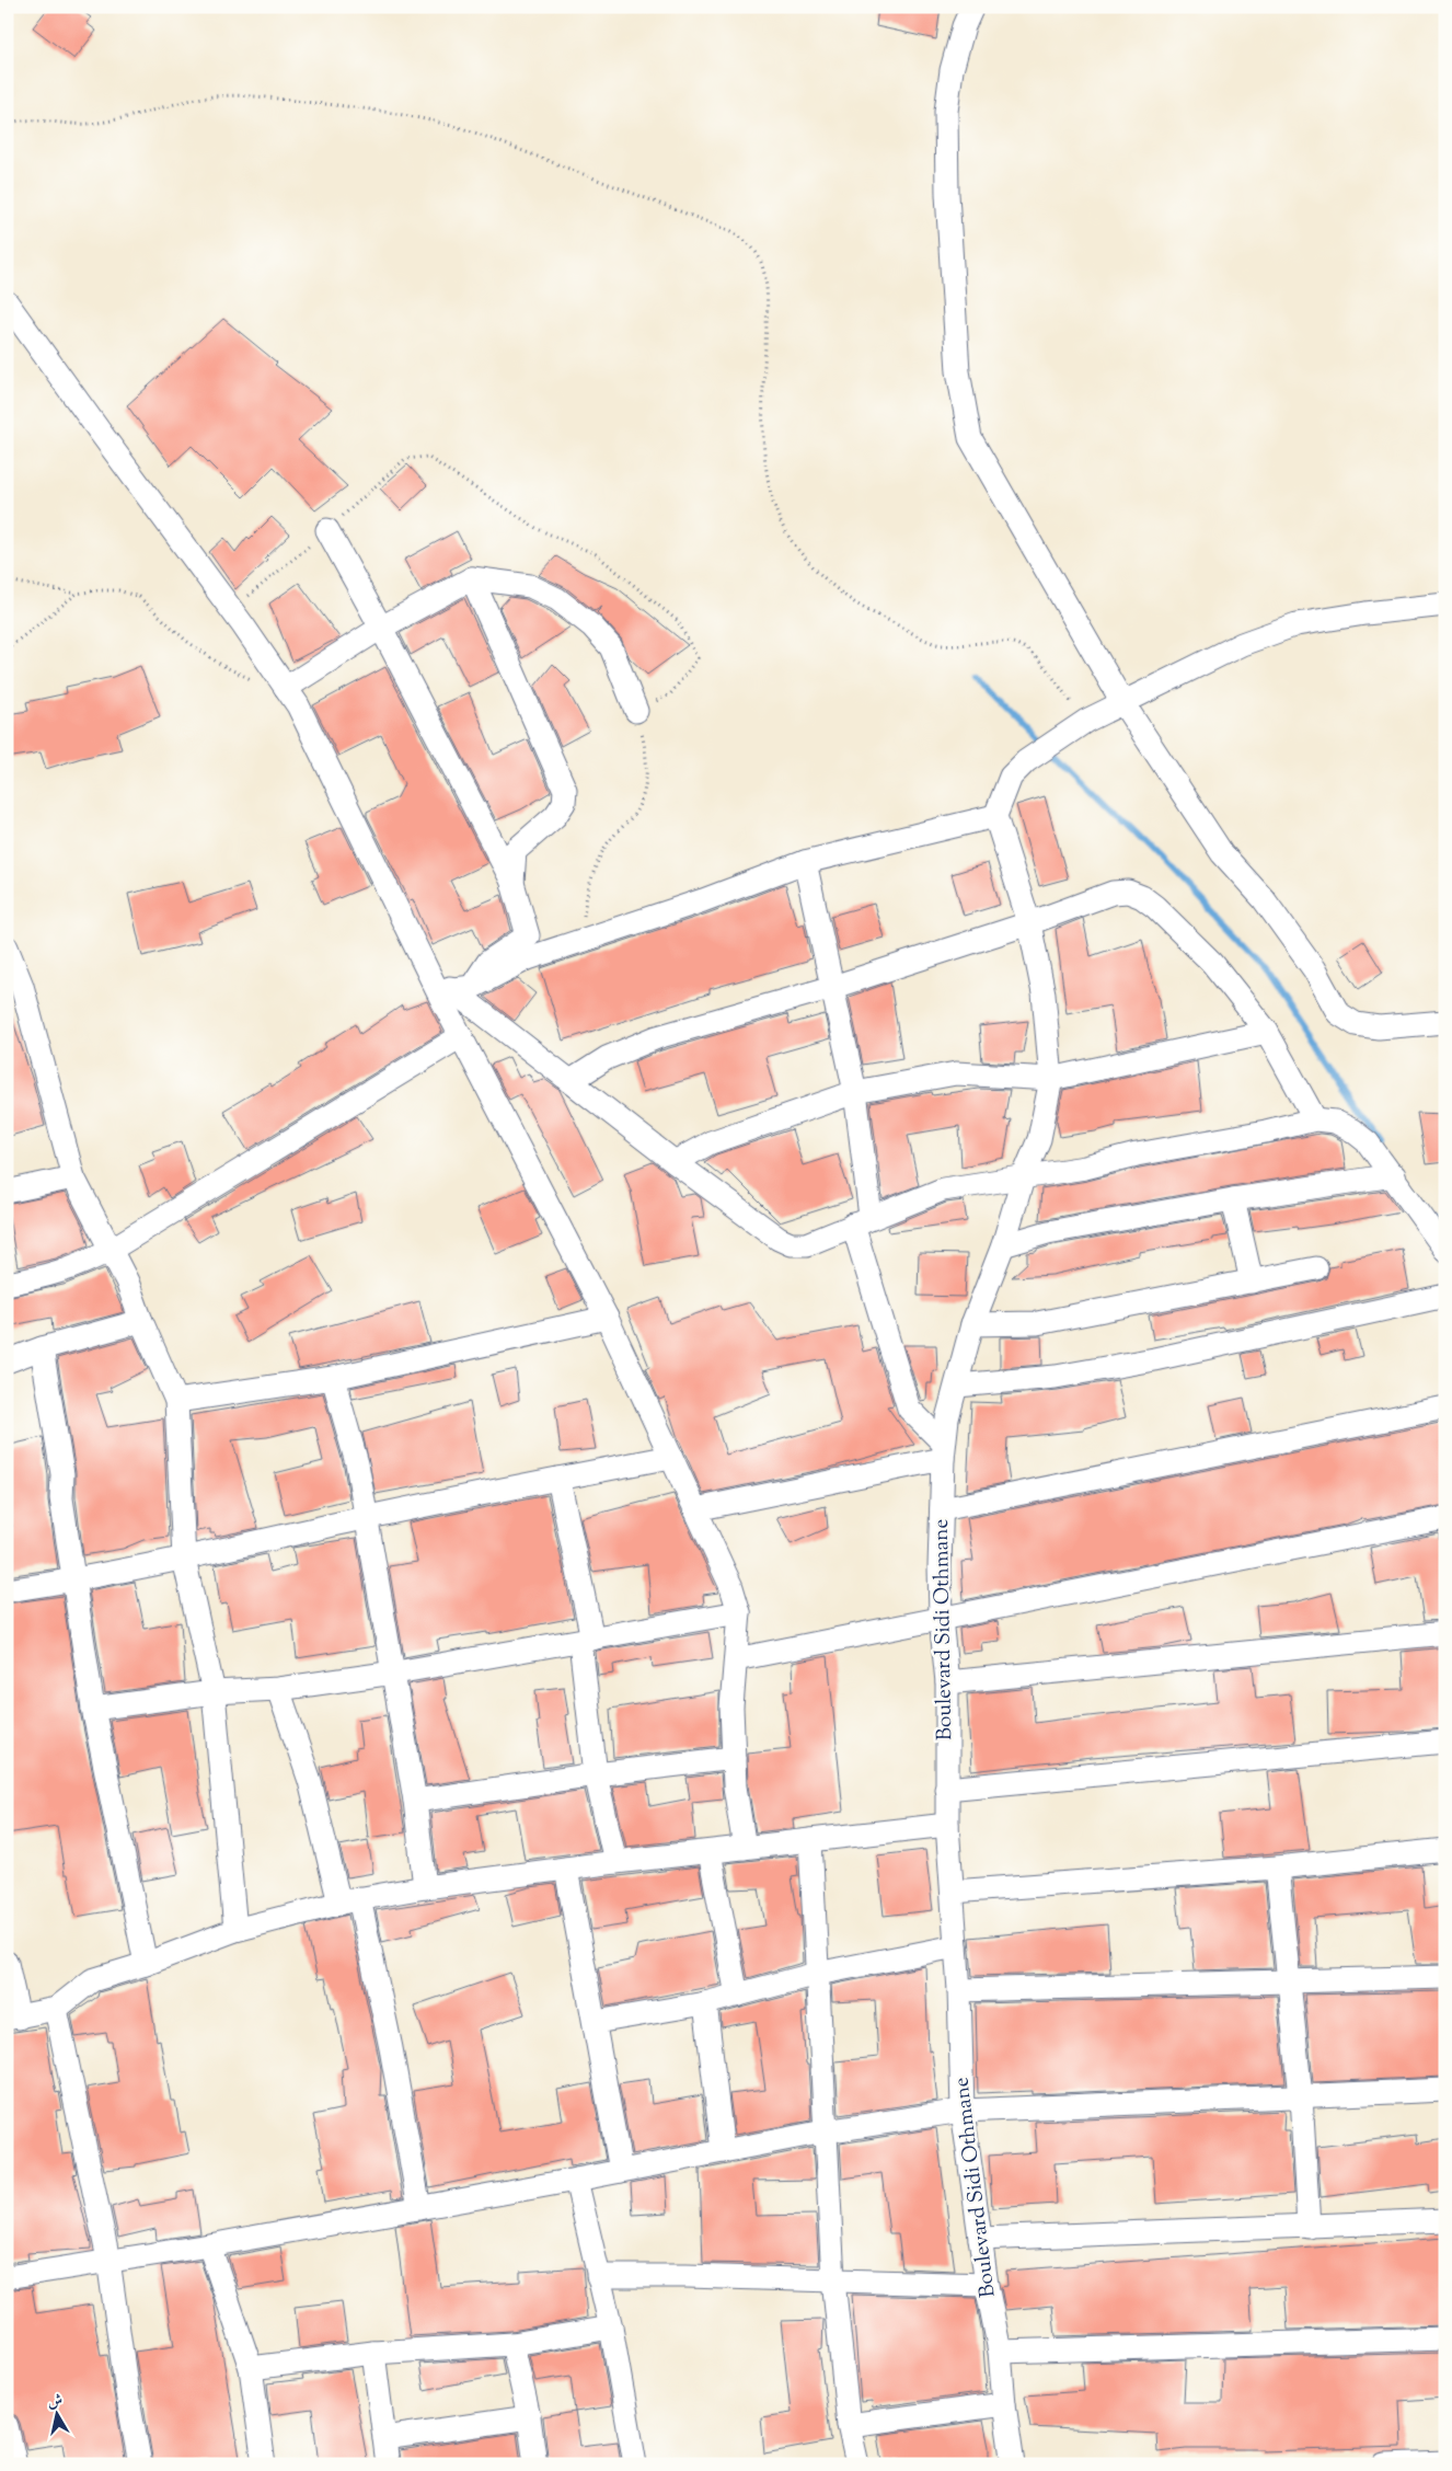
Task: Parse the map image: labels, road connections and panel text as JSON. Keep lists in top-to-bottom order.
{
  "streets": {
    "street": ["Boulevard Sidi Othmane"]
  },
  "north": "top"
}
